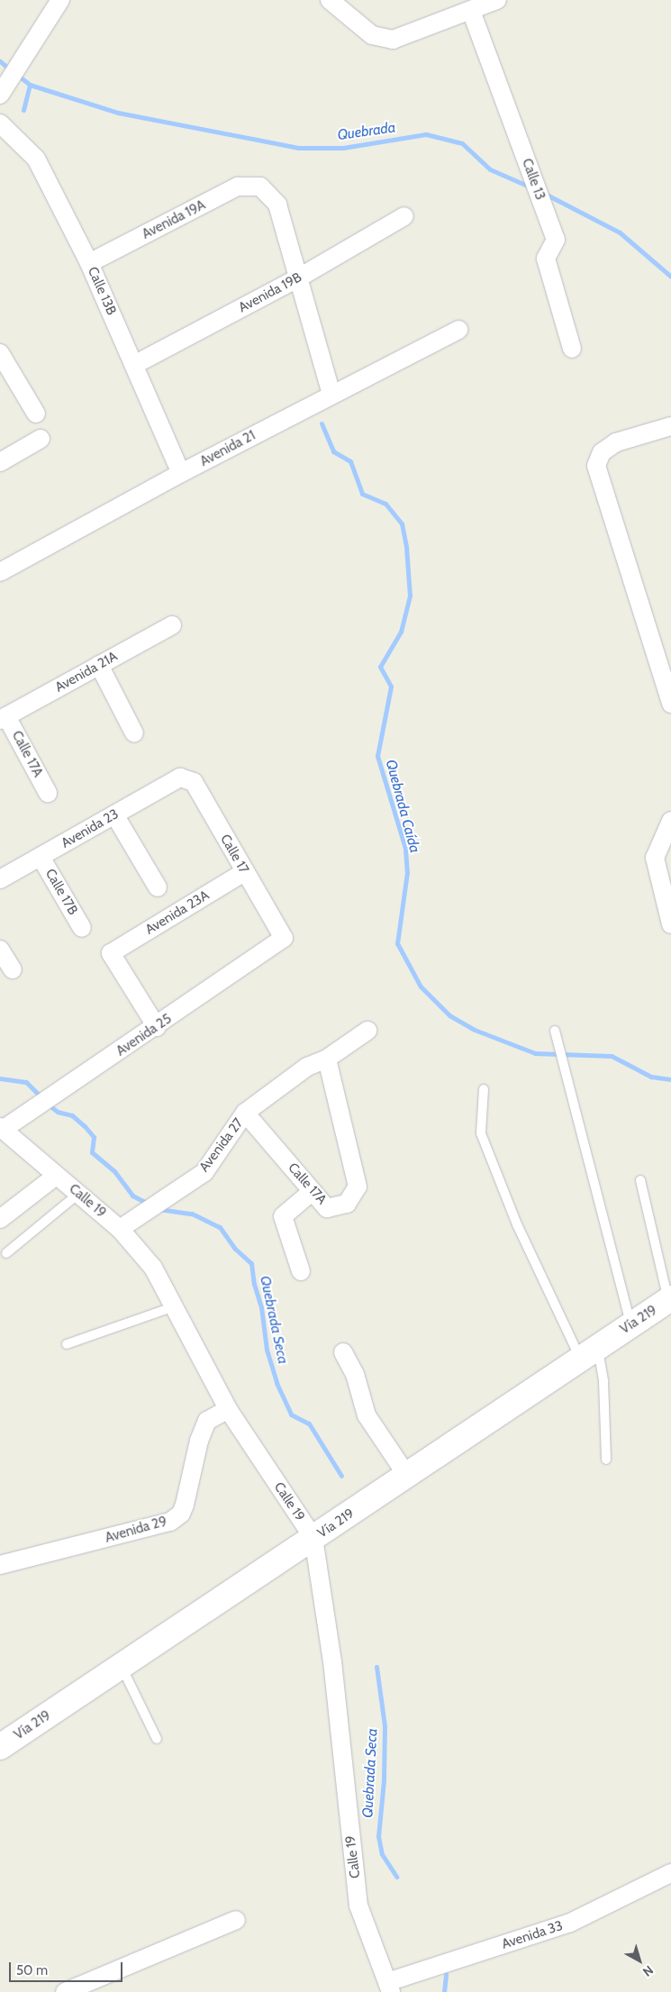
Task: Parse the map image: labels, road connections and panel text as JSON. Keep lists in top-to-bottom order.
{
  "streets": {
    "main road": ["Vía 219"],
    "street": [
      "Calle 13",
      "Avenida 19A",
      "Calle 13B",
      "Avenida 19B",
      "Avenida 21",
      "Avenida 21A",
      "Calle 17A",
      "Avenida 23",
      "Calle 17",
      "Calle 17B",
      "Avenida 23A",
      "Avenida 25",
      "Avenida 27",
      "Calle 19",
      "Avenida 29",
      "Avenida 33"
    ]
  },
  "crossings": [
    ["Avenida 19A", "Calle 13B"],
    ["Avenida 19A", "Avenida 19B"],
    ["Calle 13B", "Avenida 19B"],
    ["Calle 13B", "Avenida 21"],
    ["Avenida 21A", "Calle 17A"],
    ["Calle 17A", "Avenida 27"],
    ["Avenida 23", "Calle 17"],
    ["Avenida 23", "Calle 17B"],
    ["Calle 17", "Avenida 23A"],
    ["Calle 17", "Avenida 25"],
    ["Avenida 23A", "Avenida 25"],
    ["Avenida 25", "Calle 19"],
    ["Avenida 27", "Calle 19"],
    ["Calle 19", "Vía 219"],
    ["Calle 19", "Avenida 29"],
    ["Calle 19", "Avenida 33"]
  ],
  "water": ["Quebrada", "Quebrada Caída", "Quebrada Seca"],
  "scale_bar": "50 m",
  "north": "bottom right"
}
